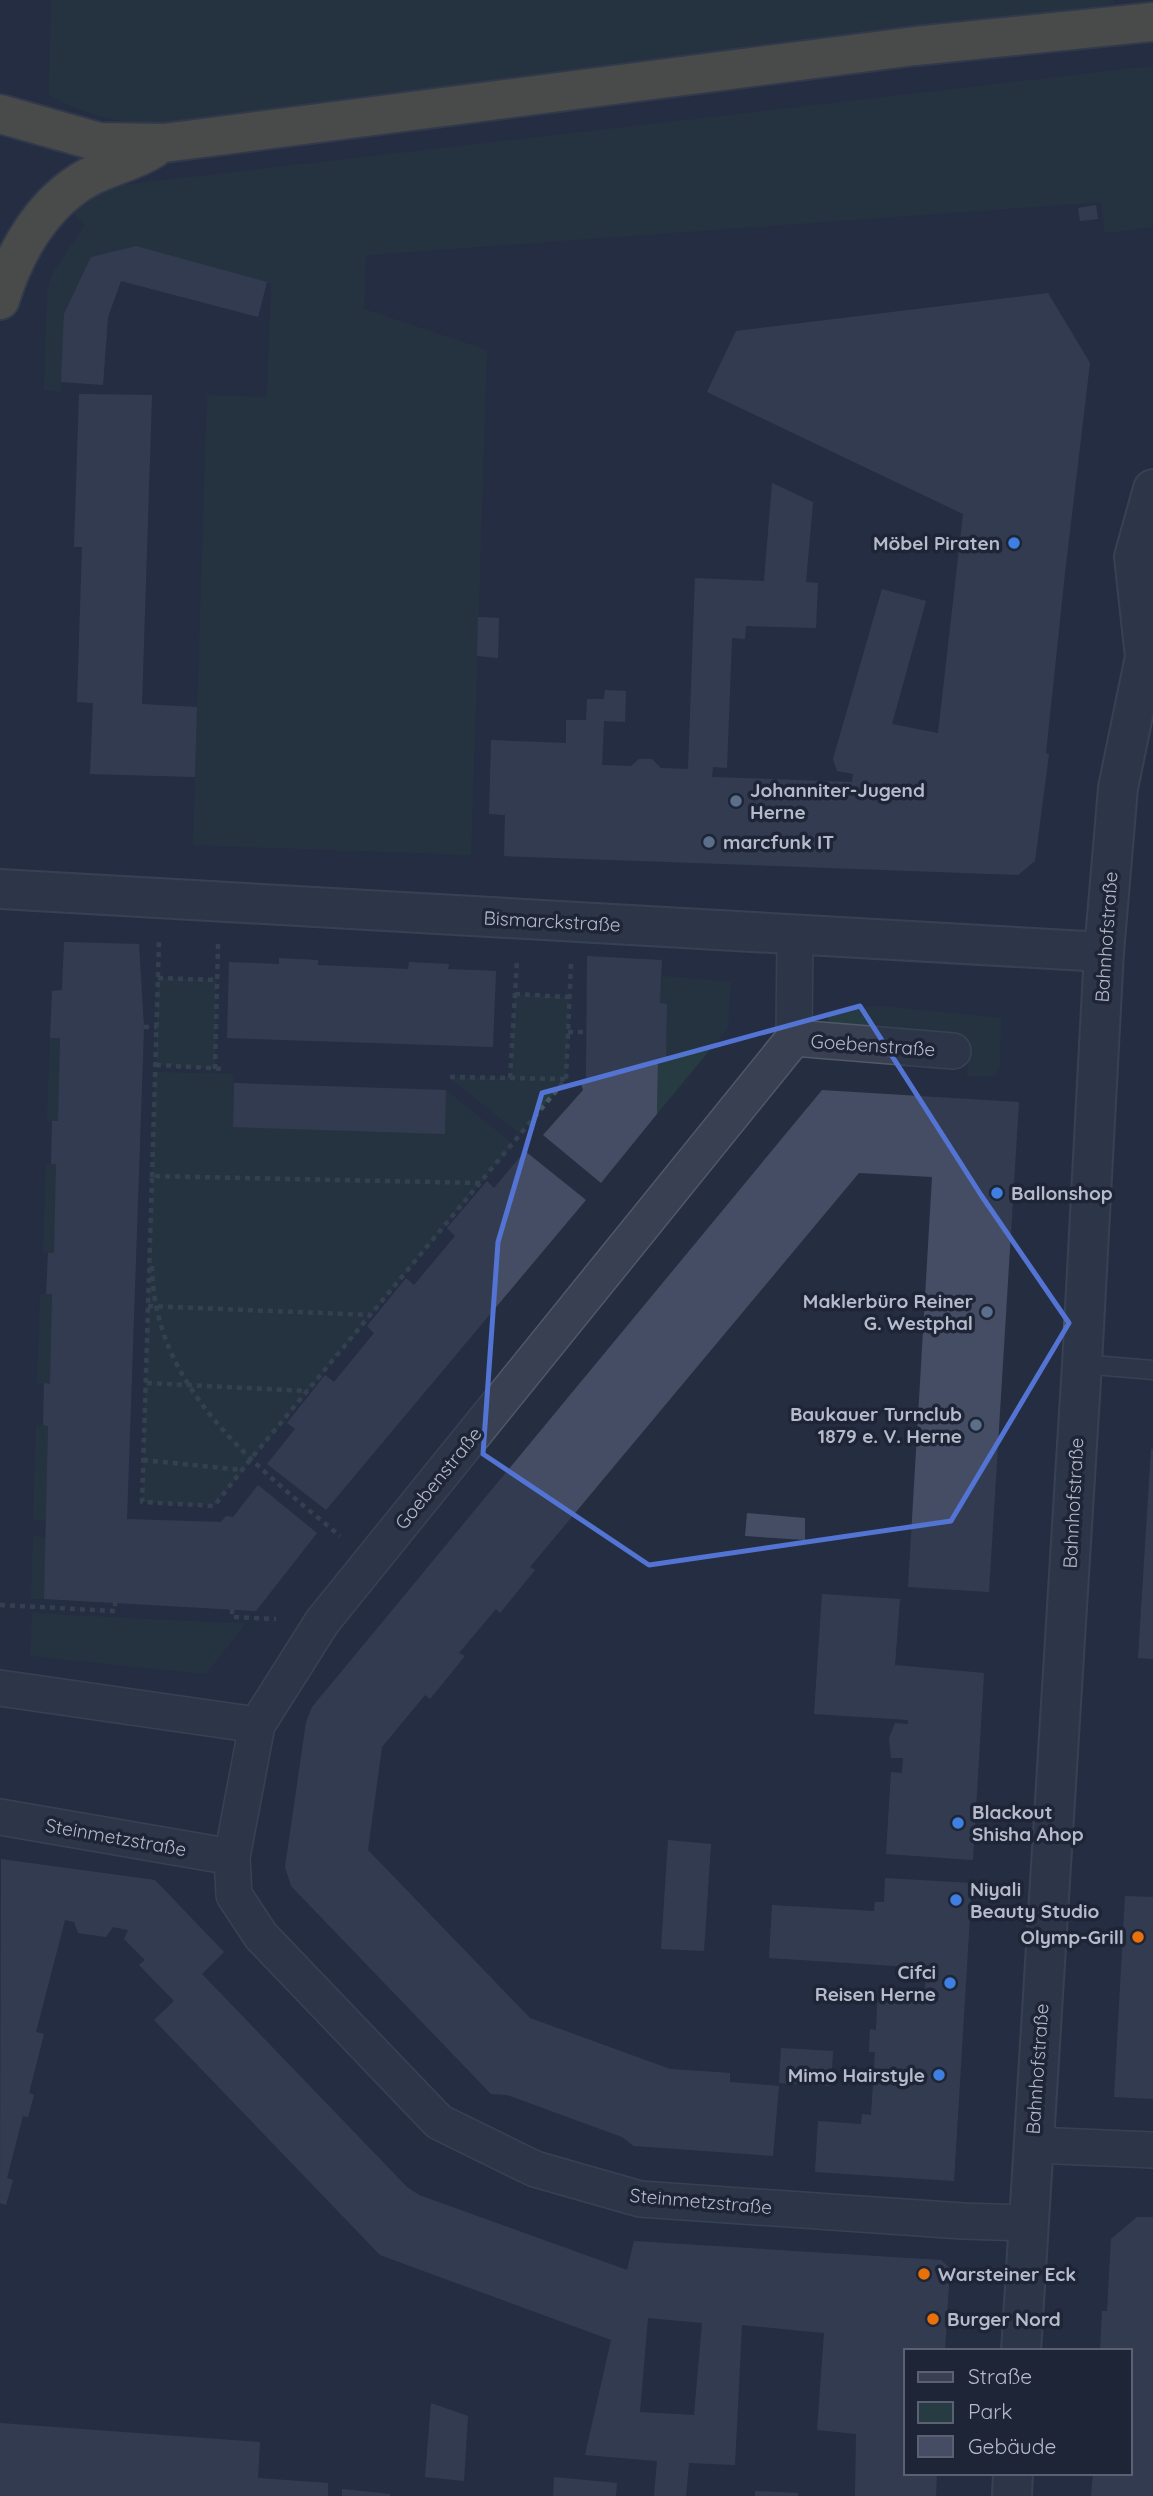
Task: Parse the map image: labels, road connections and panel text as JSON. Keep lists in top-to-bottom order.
{
  "streets": {
    "street": [
      "Bismarckstraße",
      "Bahnhofstraße",
      "Goebenstraße",
      "Steinmetzstraße"
    ]
  },
  "crossings": [
    ["Bismarckstraße", "Bahnhofstraße"],
    ["Bismarckstraße", "Goebenstraße"],
    ["Bahnhofstraße", "Steinmetzstraße"],
    ["Goebenstraße", "Steinmetzstraße"]
  ],
  "places": [
    "Möbel Piraten",
    "Johanniter-Jugend Herne",
    "marcfunk IT",
    "Ballonshop",
    "Maklerbüro Reiner G. Westphal",
    "Baukauer Turnclub 1879 e. V. Herne",
    "Blackout Shisha Ahop",
    "Niyali Beauty Studio",
    "Olymp-Grill",
    "Cifci Reisen Herne",
    "Mimo Hairstyle",
    "Warsteiner Eck",
    "Burger Nord"
  ],
  "legend": ["Straße", "Park", "Gebäude"]
}
